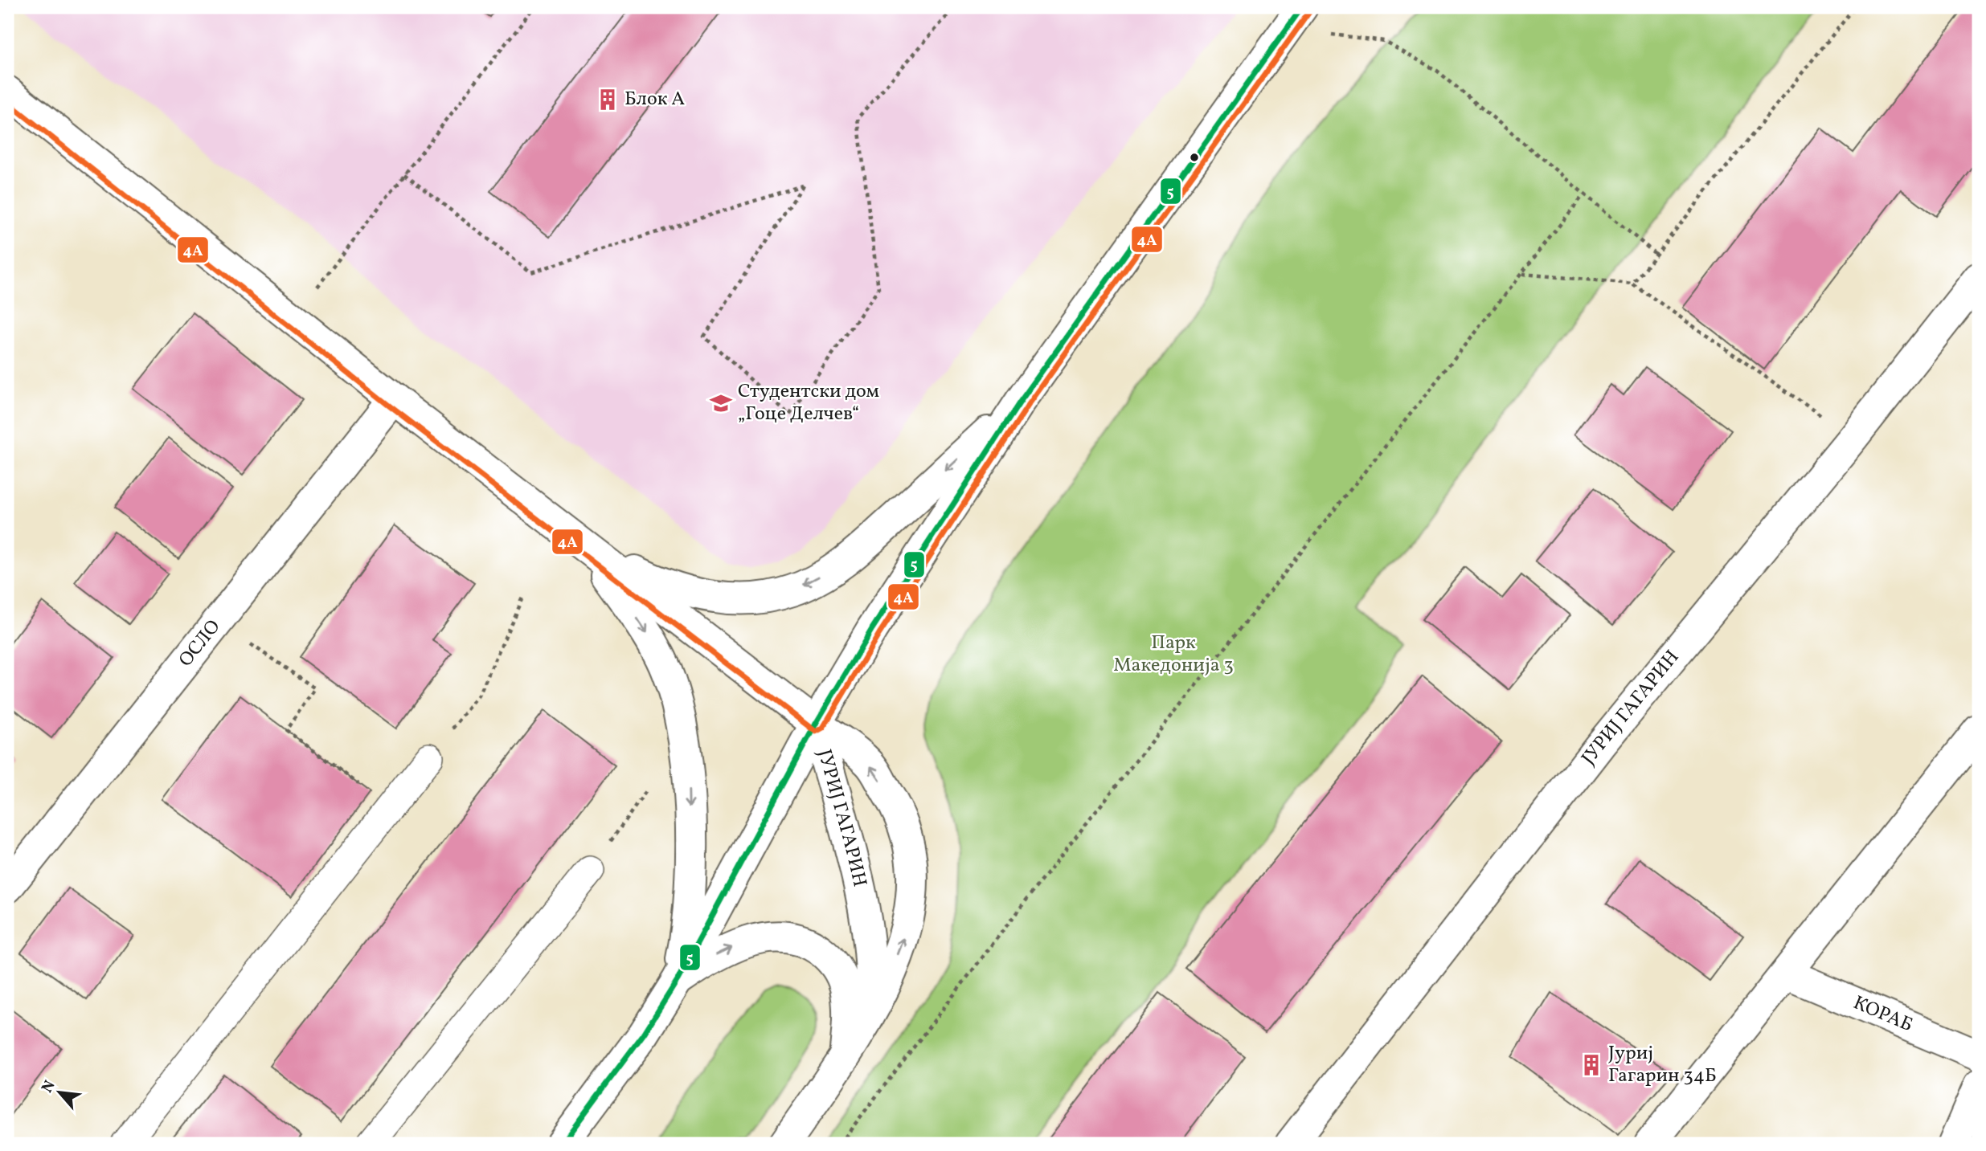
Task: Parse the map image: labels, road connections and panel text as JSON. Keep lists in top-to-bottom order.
{
  "streets": {
    "street": ["ОСЛО", "ЈУРИЈ ГАГАРИН", "КОРАБ"]
  },
  "parks": ["Парк Македонија 3"],
  "places": {
    "building": ["Блок А", "Јуриј Гагарин 34Б"],
    "school or university": ["Студентски дом „Гоце Делчев“"]
  },
  "lines": ["transit line 5", "transit line 4A"],
  "north": "top left"
}
